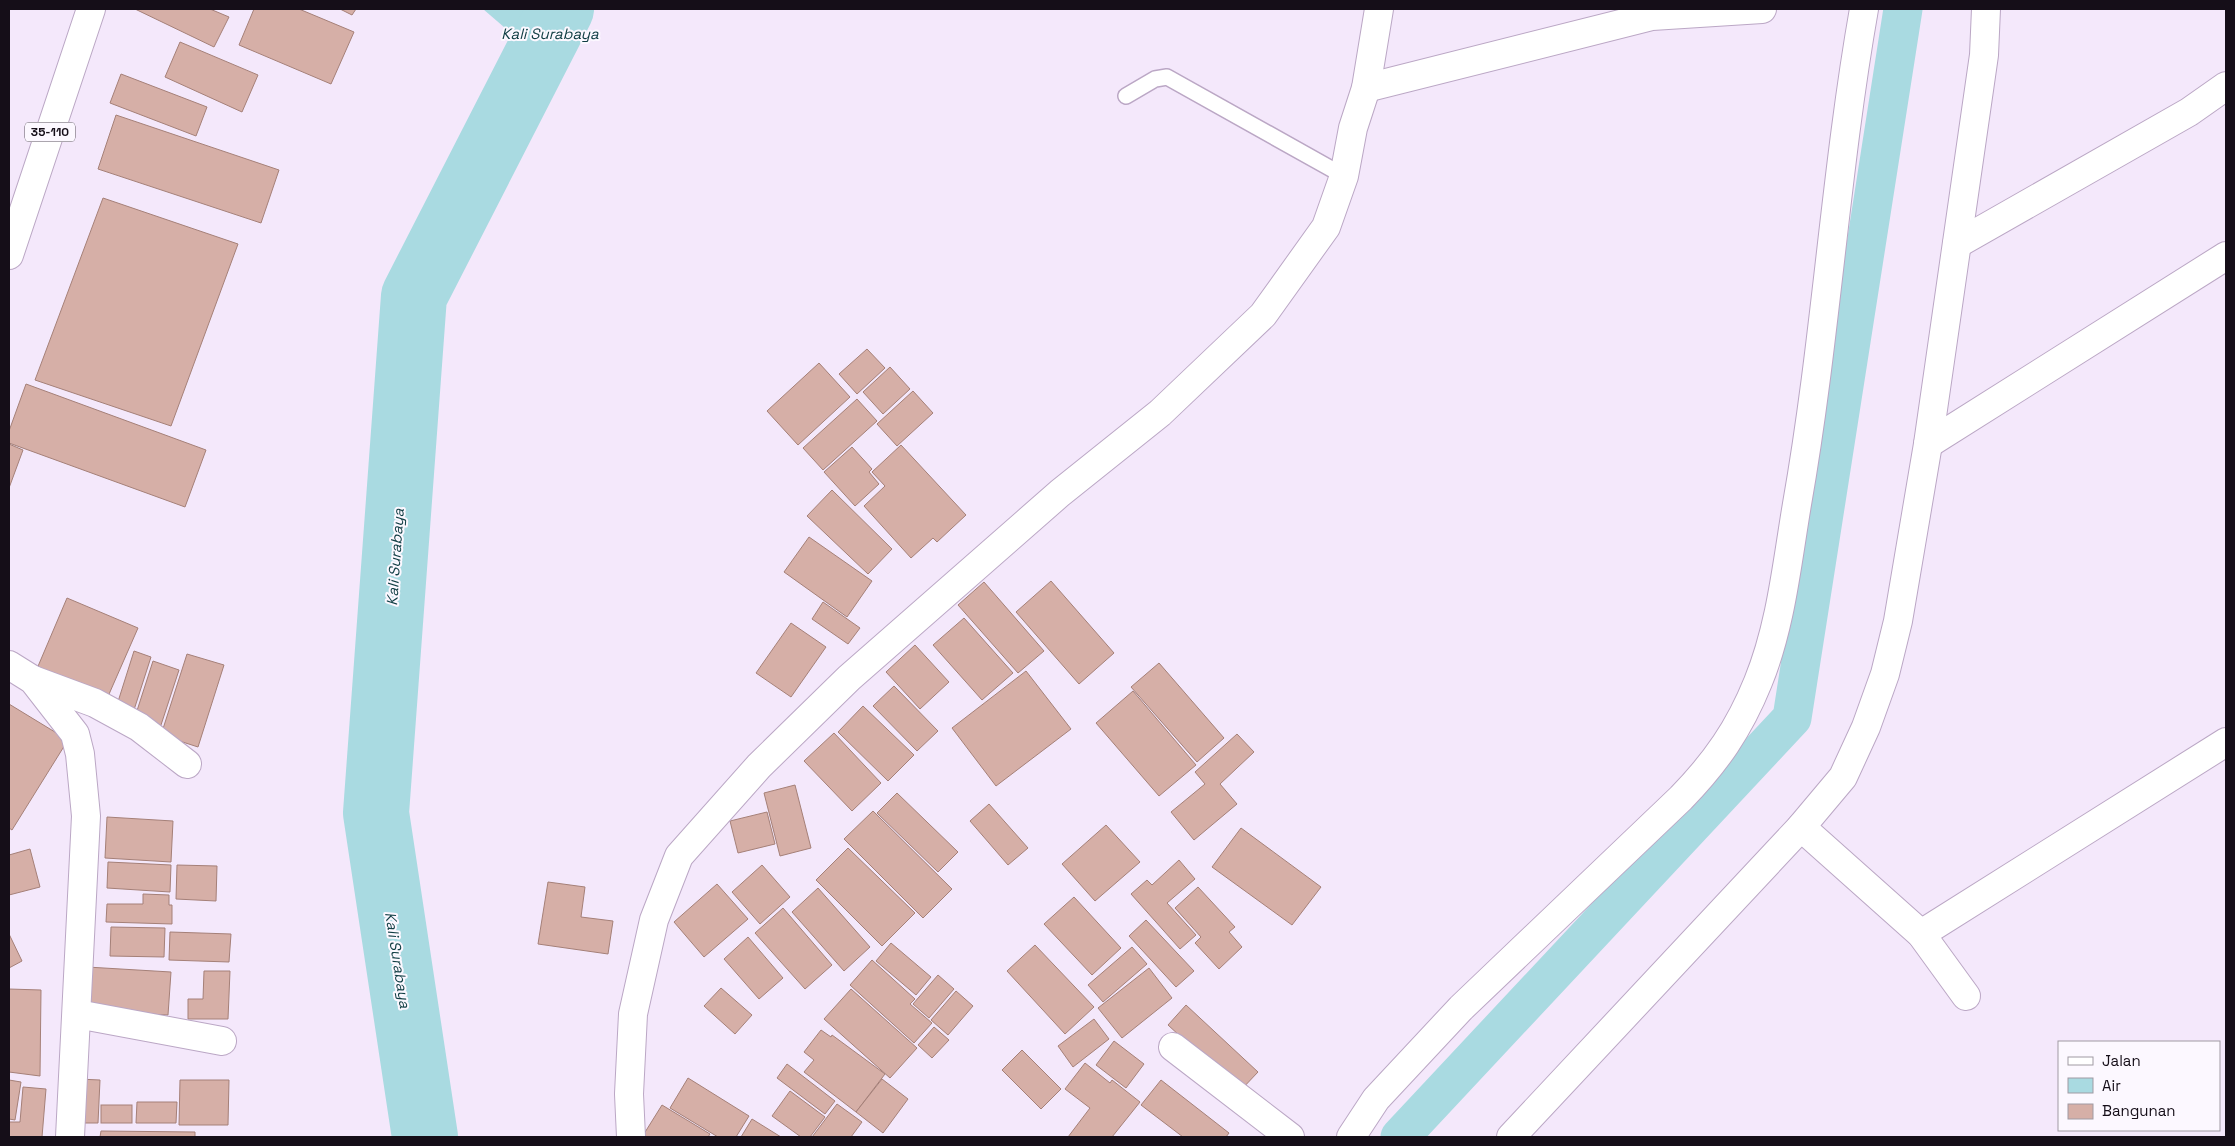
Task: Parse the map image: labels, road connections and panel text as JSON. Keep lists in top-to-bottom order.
{
  "streets": {
    "street": ["35-110"]
  },
  "water": ["Kali Surabaya"],
  "legend": ["Jalan", "Air", "Bangunan"]
}
